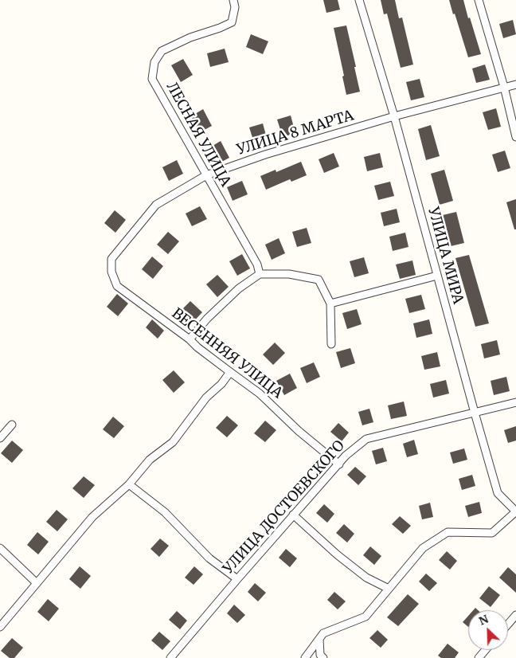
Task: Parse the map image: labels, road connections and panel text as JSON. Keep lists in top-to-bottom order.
{
  "streets": {
    "street": [
      "УЛИЦА 8 МАРТА",
      "ЛЕСНАЯ УЛИЦА",
      "УЛИЦА МИРА",
      "ВЕСЕННЯЯ УЛИЦА",
      "УЛИЦА ДОСТОЕВСКОГО"
    ]
  },
  "crossings": [
    ["УЛИЦА 8 МАРТА", "ЛЕСНАЯ УЛИЦА"],
    ["УЛИЦА 8 МАРТА", "УЛИЦА МИРА"],
    ["УЛИЦА 8 МАРТА", "ВЕСЕННЯЯ УЛИЦА"],
    ["УЛИЦА МИРА", "УЛИЦА ДОСТОЕВСКОГО"],
    ["ВЕСЕННЯЯ УЛИЦА", "УЛИЦА ДОСТОЕВСКОГО"]
  ],
  "north": "top left"
}
